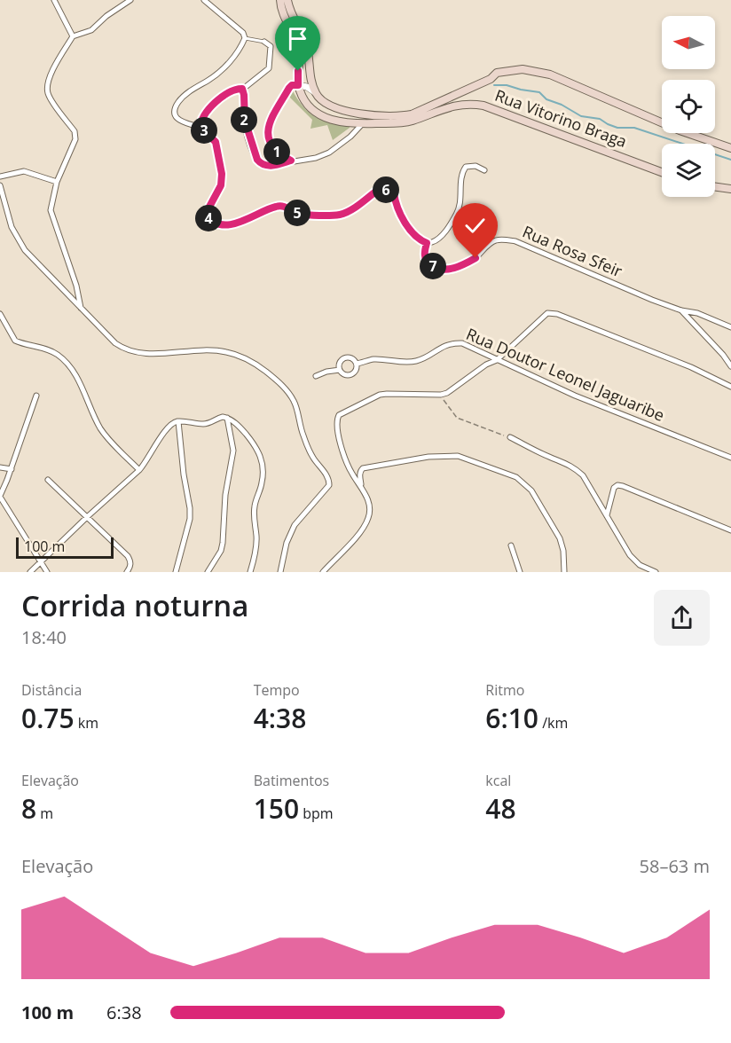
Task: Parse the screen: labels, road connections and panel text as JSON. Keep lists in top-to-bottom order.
{
  "streets": {
    "main road": ["Rua Vitorino Braga"],
    "street": ["Rua Rosa Sfeir", "Rua Doutor Leonel Jaguaribe"]
  },
  "scale_bar": "100 m",
  "north": "left",
  "page": {
    "pins": [
      "2",
      "3",
      "1",
      "6",
      "5",
      "4",
      "7"
    ],
    "scale": "100 m",
    "heading": ["Corrida noturna", "18:40"],
    "stats": [
      ["Distância", "0.75 km"],
      ["Tempo", "4:38"],
      ["Ritmo", "6:10 /km"],
      ["Elevação", "8 m"],
      ["Batimentos", "150 bpm"],
      ["kcal", "48"]
    ],
    "chart": ["Elevação", "58–63 m"],
    "list": [
      {
        "name": "100 m",
        "note": "6:38"
      }
    ]
  }
}
